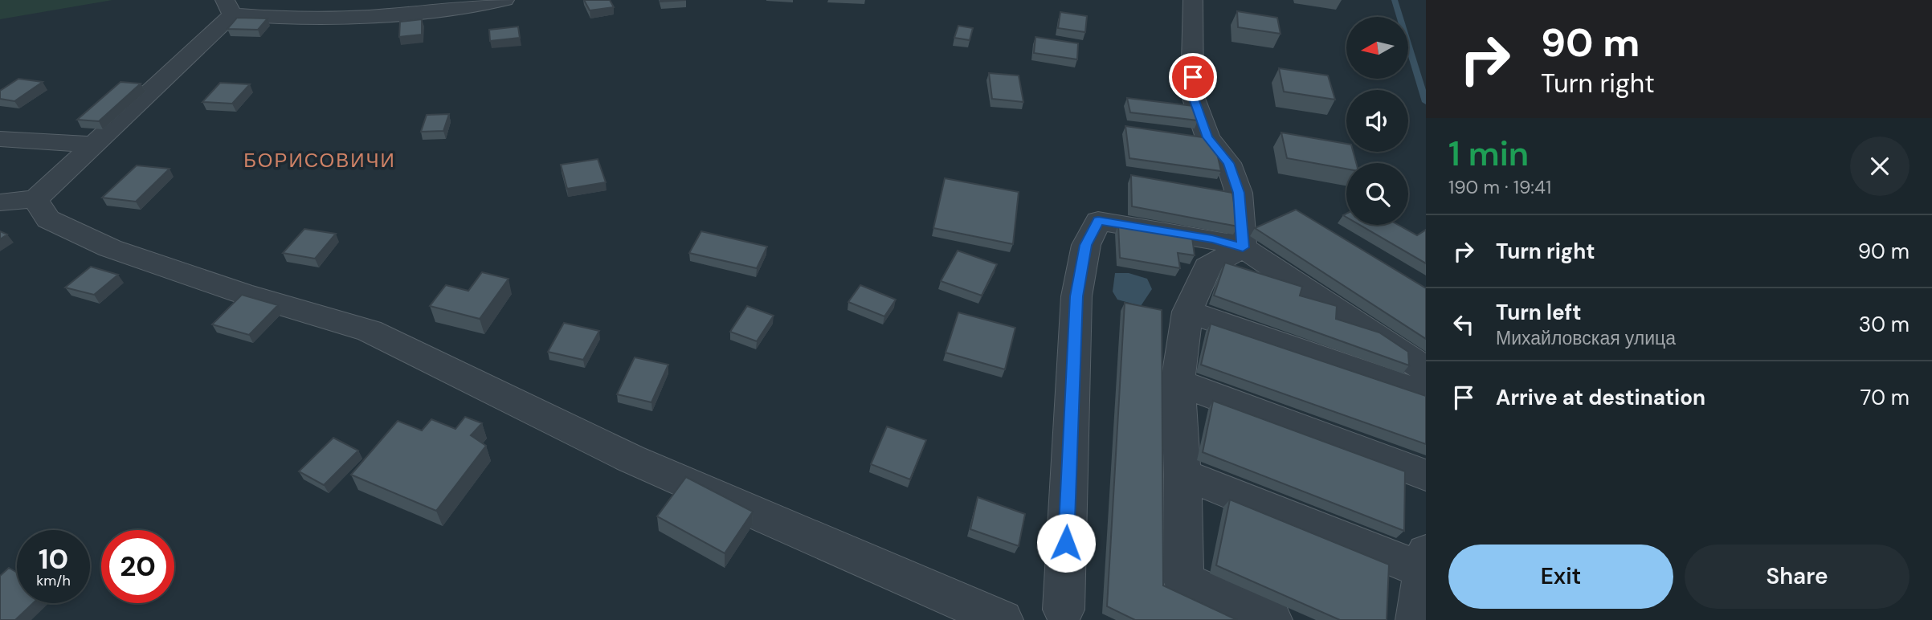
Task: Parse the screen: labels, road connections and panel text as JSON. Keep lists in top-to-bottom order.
{
  "districts": ["БОРИСОВИЧИ"],
  "north": "left",
  "page": {
    "turn": ["90 m", "Turn right"],
    "heading": ["1 min", "190 m · 19:41"],
    "list": [
      {
        "name": "Turn right",
        "value": "90 m"
      },
      {
        "name": "Turn left",
        "note": "Михайловская улица",
        "value": "30 m"
      },
      {
        "name": "Arrive at destination",
        "value": "70 m"
      }
    ],
    "speed": "10 km/h",
    "limit": "20",
    "buttons": ["Exit", "Share"]
  }
}
